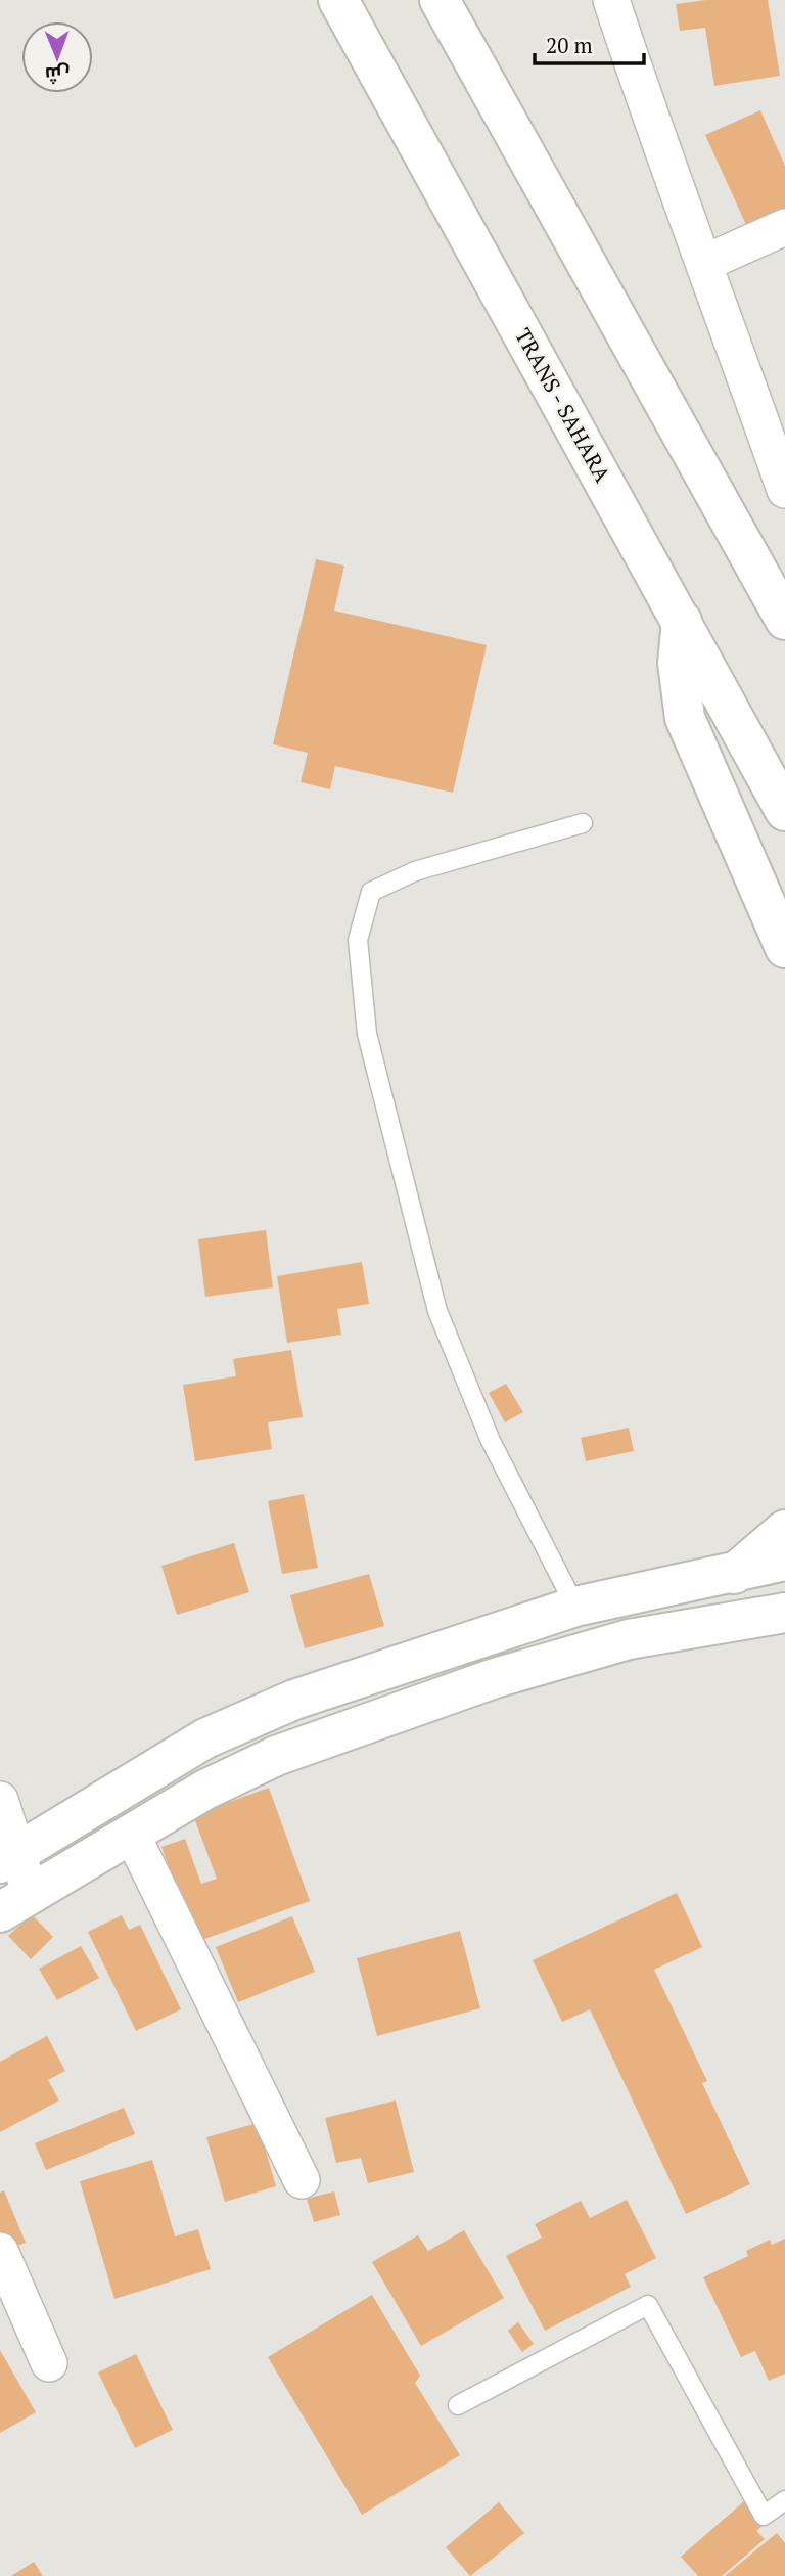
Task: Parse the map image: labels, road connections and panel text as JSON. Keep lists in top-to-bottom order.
{
  "streets": {
    "main road": ["TRANS - SAHARA"]
  },
  "scale_bar": "20 m",
  "north": "bottom"
}
